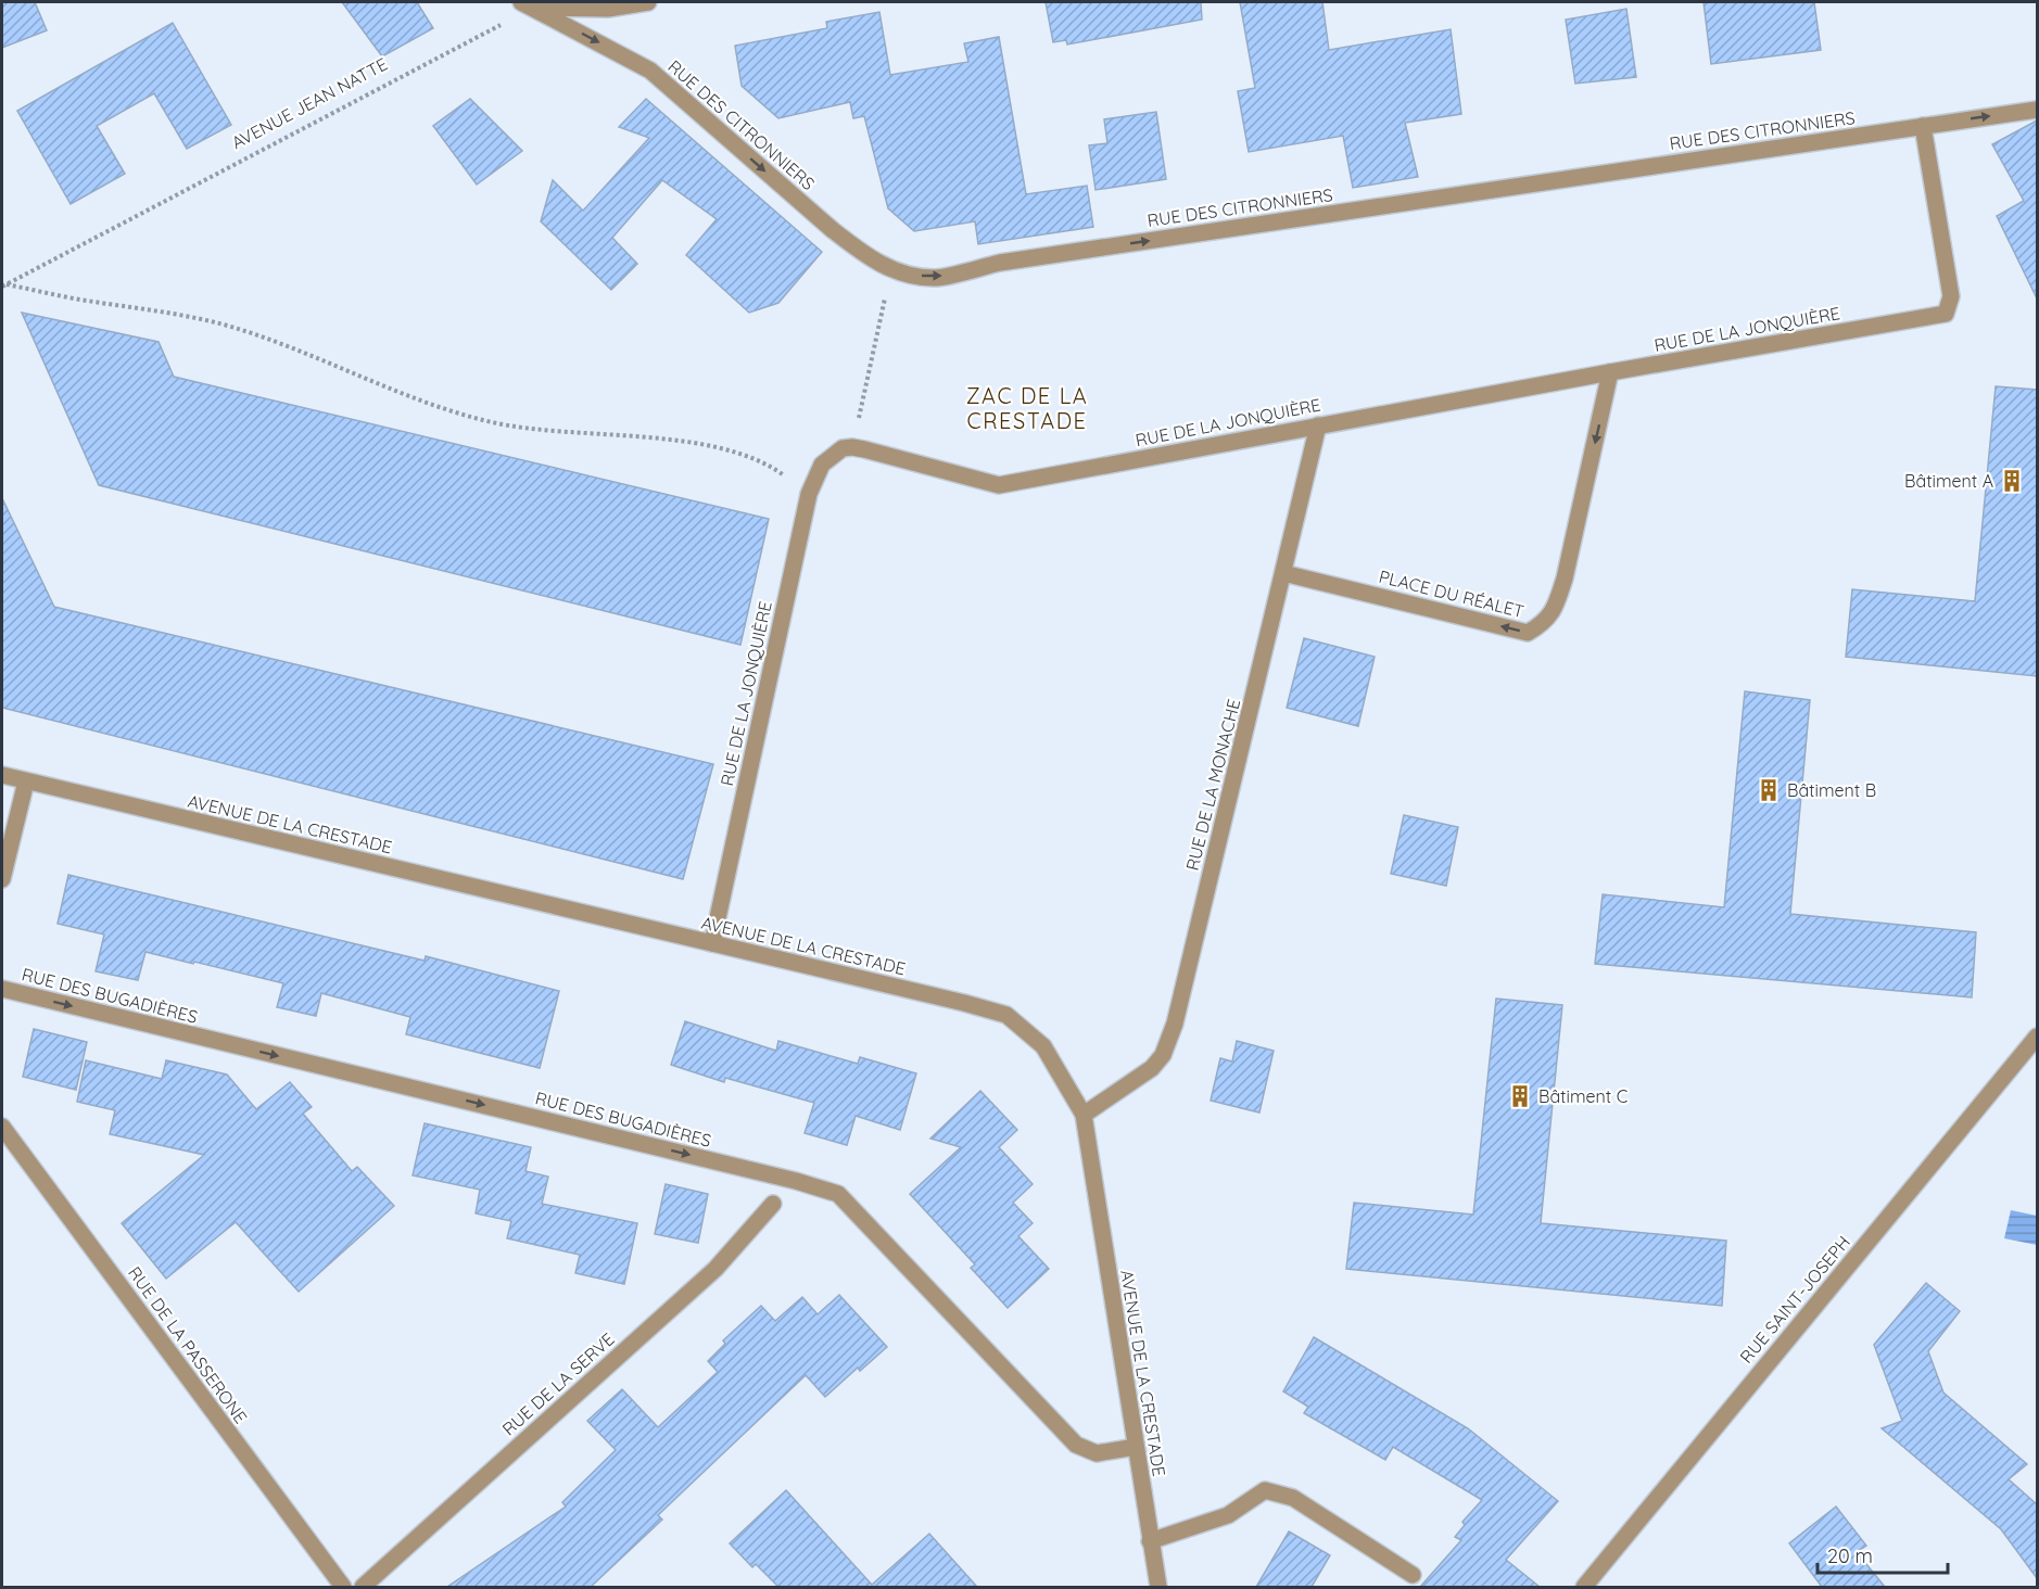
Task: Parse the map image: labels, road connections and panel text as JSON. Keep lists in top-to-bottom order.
{
  "streets": {
    "street": [
      "RUE DES CITRONNIERS",
      "RUE DE LA JONQUIÈRE",
      "PLACE DU RÉALET",
      "RUE DE LA MONACHE",
      "AVENUE DE LA CRESTADE",
      "RUE DES BUGADIÈRES",
      "RUE SAINT-JOSEPH",
      "RUE DE LA PASSERONE",
      "RUE DE LA SERVE"
    ],
    "path": ["AVENUE JEAN NATTE"]
  },
  "crossings": [
    ["AVENUE JEAN NATTE", "RUE DES CITRONNIERS"],
    ["RUE DES CITRONNIERS", "RUE DE LA JONQUIÈRE"],
    ["RUE DE LA JONQUIÈRE", "PLACE DU RÉALET"],
    ["RUE DE LA JONQUIÈRE", "RUE DE LA MONACHE"],
    ["RUE DE LA JONQUIÈRE", "AVENUE DE LA CRESTADE"],
    ["PLACE DU RÉALET", "RUE DE LA MONACHE"],
    ["RUE DE LA MONACHE", "AVENUE DE LA CRESTADE"],
    ["AVENUE DE LA CRESTADE", "RUE DES BUGADIÈRES"]
  ],
  "one_way": ["RUE DES CITRONNIERS", "RUE DES BUGADIÈRES"],
  "districts": ["ZAC DE LA CRESTADE"],
  "places": {
    "building": ["Bâtiment A", "Bâtiment B", "Bâtiment C"]
  },
  "scale_bar": "20 m"
}
